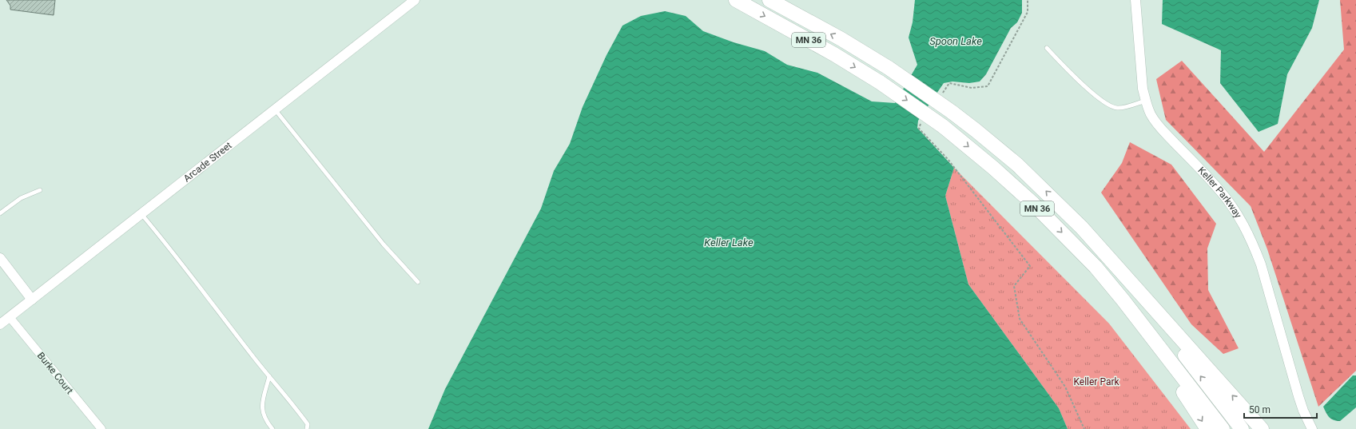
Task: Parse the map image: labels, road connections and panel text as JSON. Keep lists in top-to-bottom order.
{
  "streets": {
    "highway": ["MN 36"],
    "street": ["Arcade Street", "Keller Parkway", "Burke Court"]
  },
  "crossings": [
    ["Arcade Street", "Burke Court"]
  ],
  "water": ["Spoon Lake", "Keller Lake"],
  "parks": ["Keller Park"],
  "scale_bar": "50 m"
}
